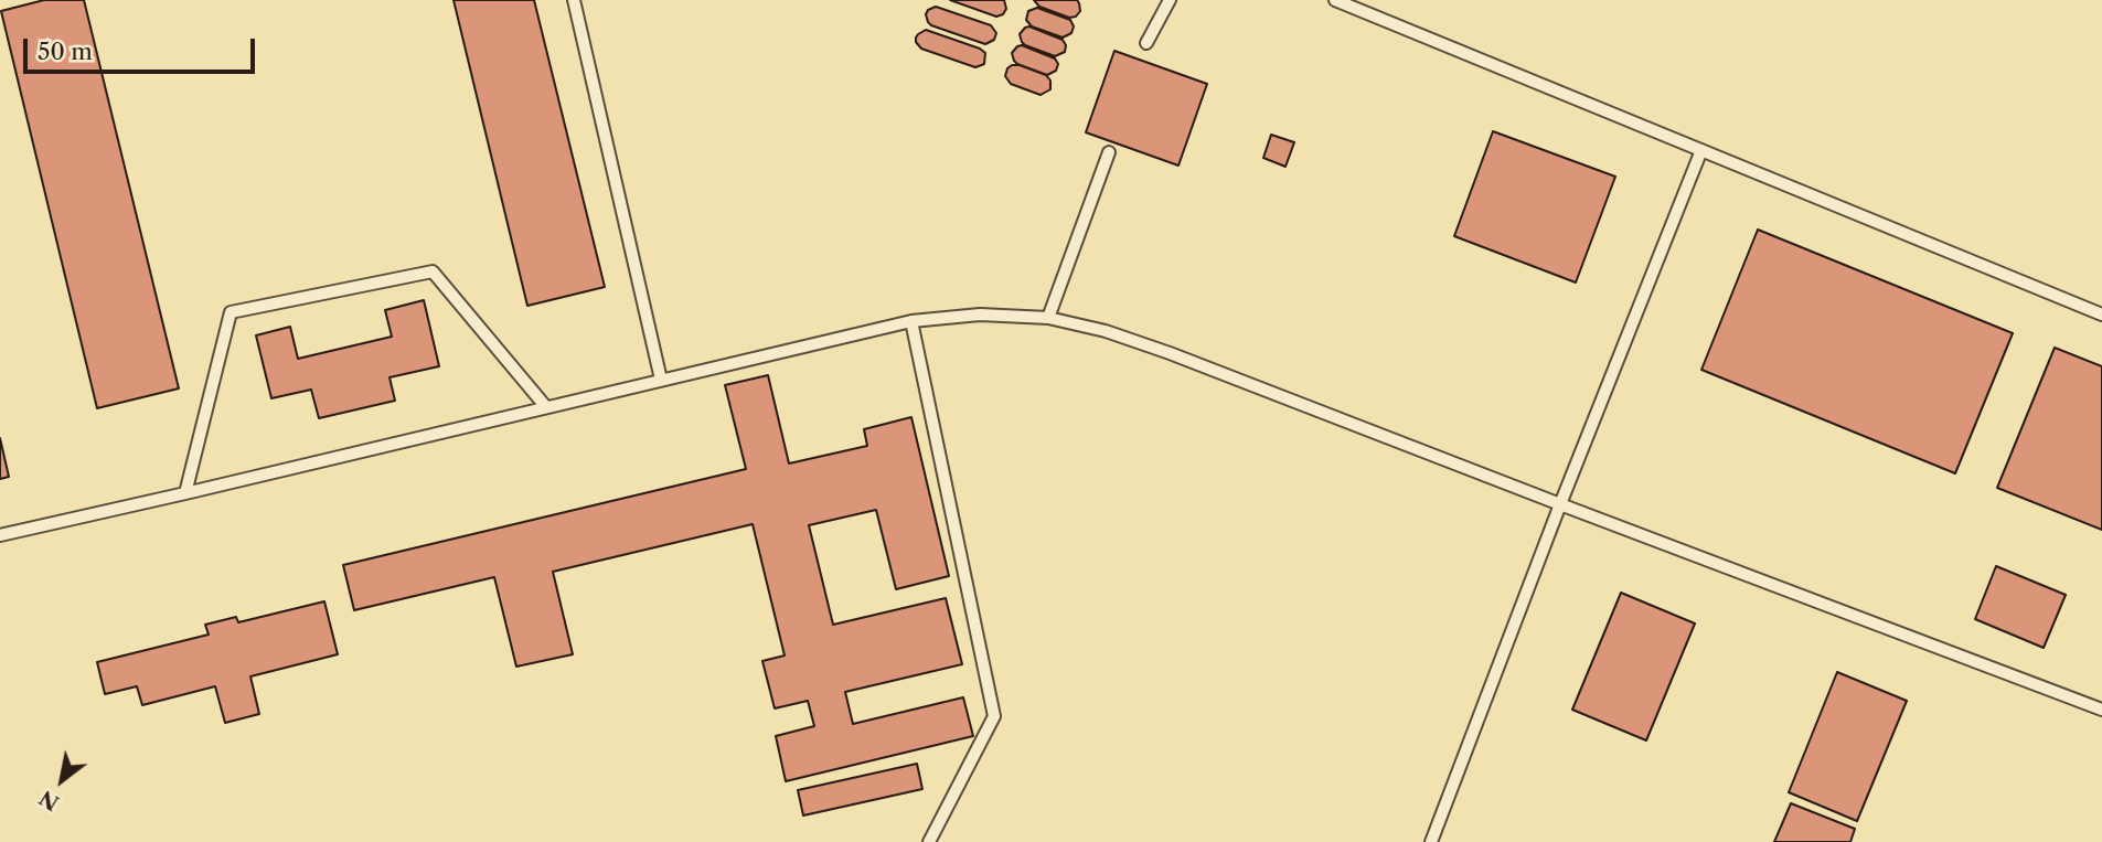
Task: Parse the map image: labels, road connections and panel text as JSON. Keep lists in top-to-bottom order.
{
  "scale_bar": "50 m",
  "north": "bottom left"
}
